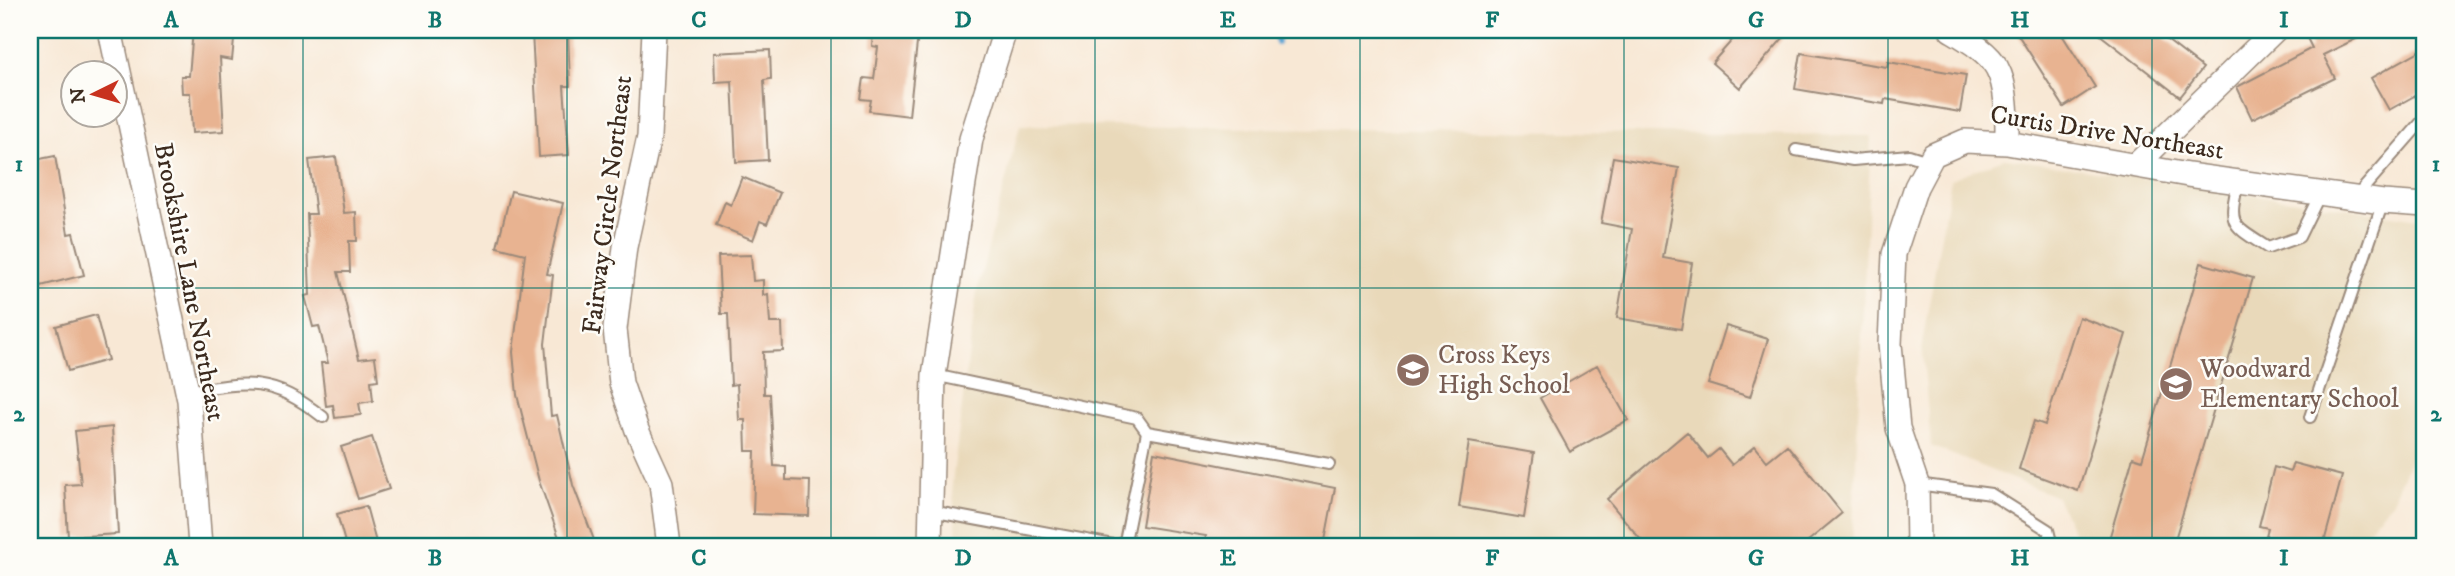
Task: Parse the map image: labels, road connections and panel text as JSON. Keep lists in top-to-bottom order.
{
  "streets": {
    "street": ["Curtis Drive Northeast", "Fairway Circle Northeast", "Brookshire Lane Northeast"]
  },
  "places": {
    "school or university": ["Cross Keys High School", "Woodward Elementary School"]
  },
  "north": "left",
  "grid": {
    "columns": [
      "A",
      "B",
      "C",
      "D",
      "E",
      "F",
      "G",
      "H",
      "I"
    ],
    "rows": ["1", "2"]
  }
}
